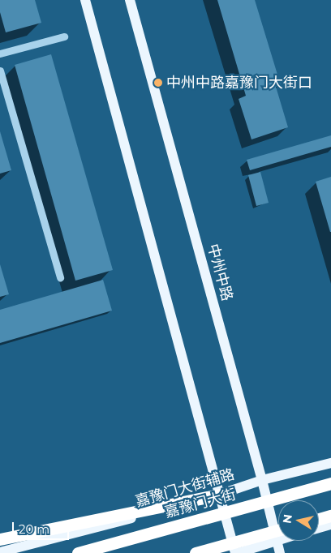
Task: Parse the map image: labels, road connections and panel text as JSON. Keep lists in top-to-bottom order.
{
  "streets": {
    "highway": ["嘉豫门大街"],
    "main road": ["中州中路", "嘉豫门大街辅路"]
  },
  "crossings": [
    ["中州中路", "嘉豫门大街辅路"]
  ],
  "places": ["中州中路嘉豫门大街口"],
  "scale_bar": "20 m",
  "north": "left"
}
